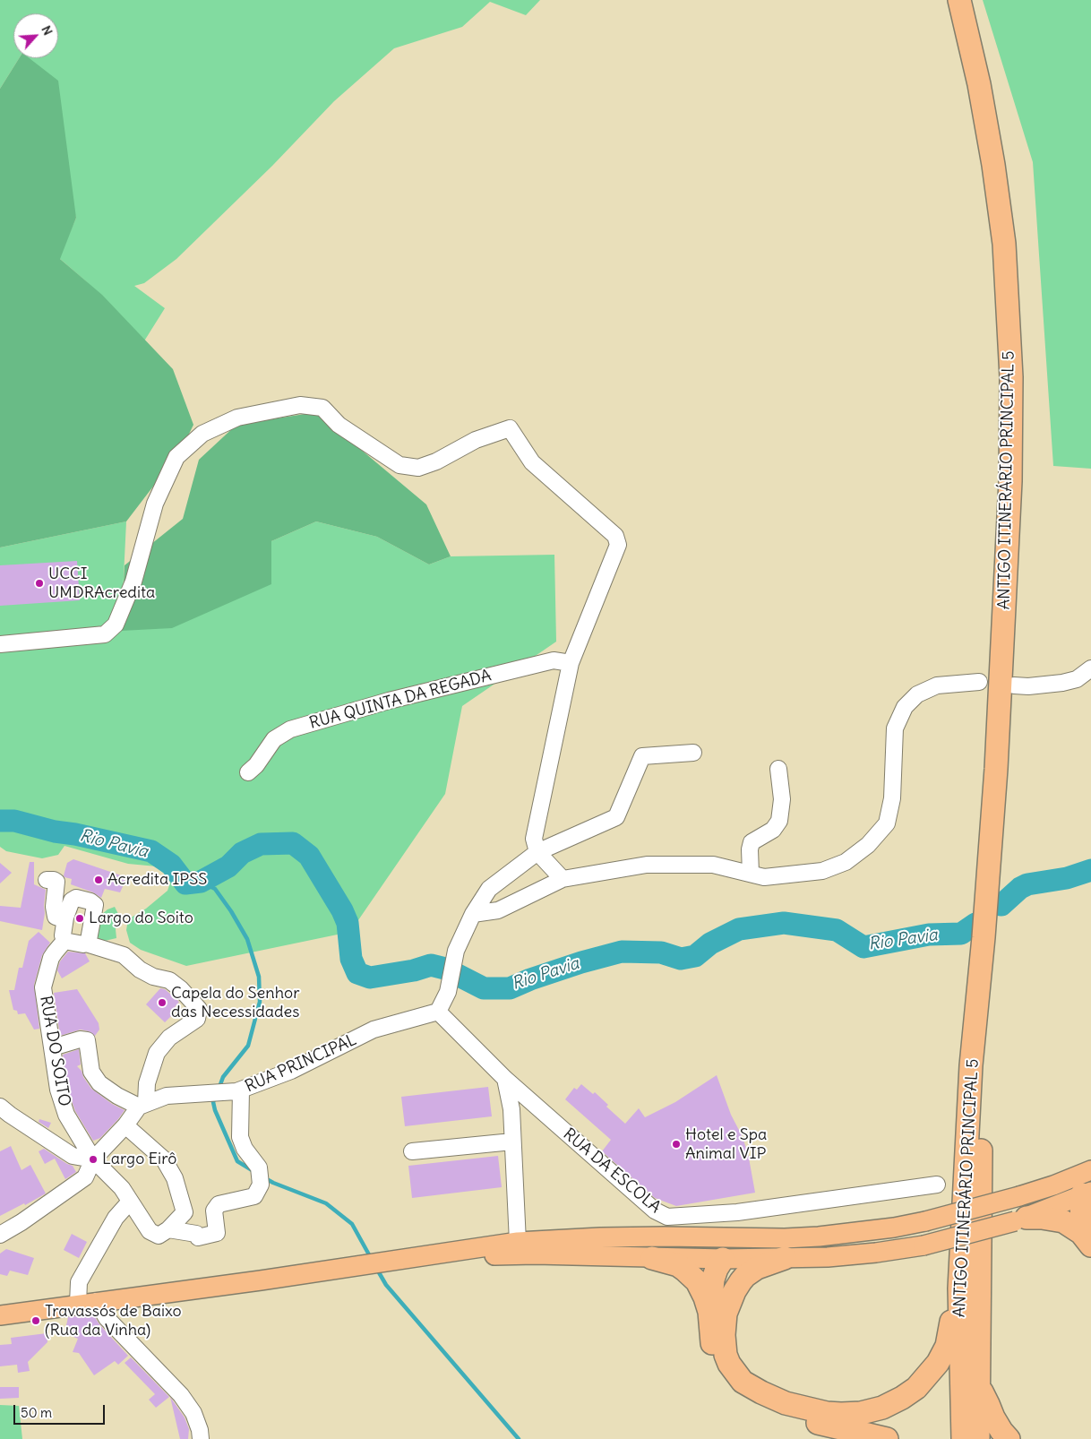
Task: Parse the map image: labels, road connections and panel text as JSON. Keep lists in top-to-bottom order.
{
  "streets": {
    "highway": ["ANTIGO ITINERÁRIO PRINCIPAL 5"],
    "street": [
      "RUA QUINTA DA REGADA",
      "RUA DO SOITO",
      "RUA PRINCIPAL",
      "RUA DA ESCOLA"
    ]
  },
  "crossings": [
    ["RUA PRINCIPAL", "RUA DA ESCOLA"]
  ],
  "water": ["Rio Pavia"],
  "places": [
    "UCCI UMDRAcredita",
    "Acredita IPSS",
    "Largo do Soito",
    "Capela do Senhor das Necessidades",
    "Hotel e Spa Animal VIP",
    "Largo Eirô",
    "Travassós de Baixo (Rua da Vinha)"
  ],
  "scale_bar": "50 m",
  "north": "top right"
}
